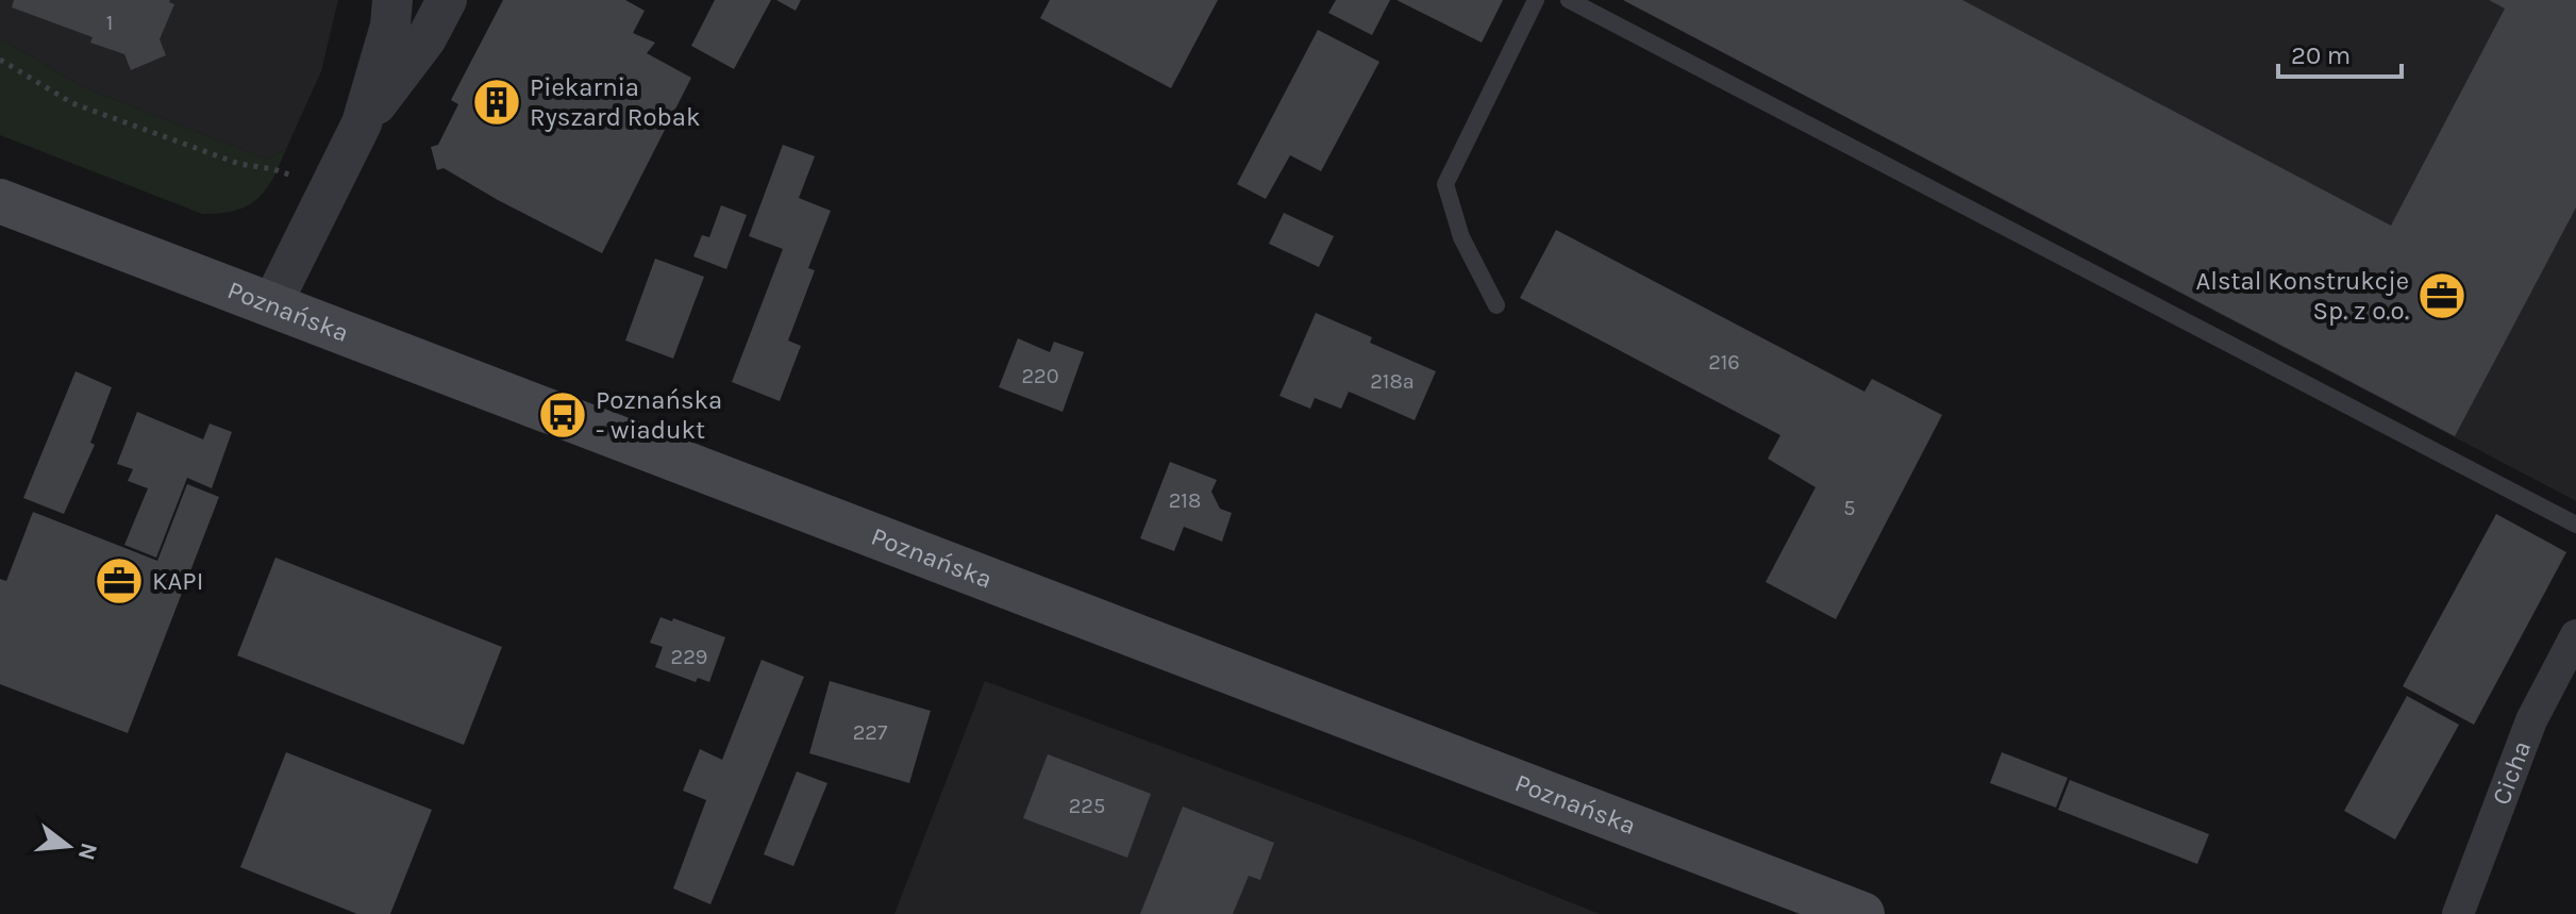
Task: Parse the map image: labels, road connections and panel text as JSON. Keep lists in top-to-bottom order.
{
  "streets": {
    "main road": ["Poznańska"],
    "street": ["Cicha"]
  },
  "places": {
    "building": ["Piekarnia Ryszard Robak"],
    "office": ["Alstal Konstrukcje Sp. z o.o.", "KAPI"],
    "bus stop": ["Poznańska - wiadukt"]
  },
  "house_numbers": [
    "1",
    "216",
    "220",
    "218a",
    "218",
    "5",
    "229",
    "227",
    "225"
  ],
  "scale_bar": "20 m",
  "north": "right"
}
